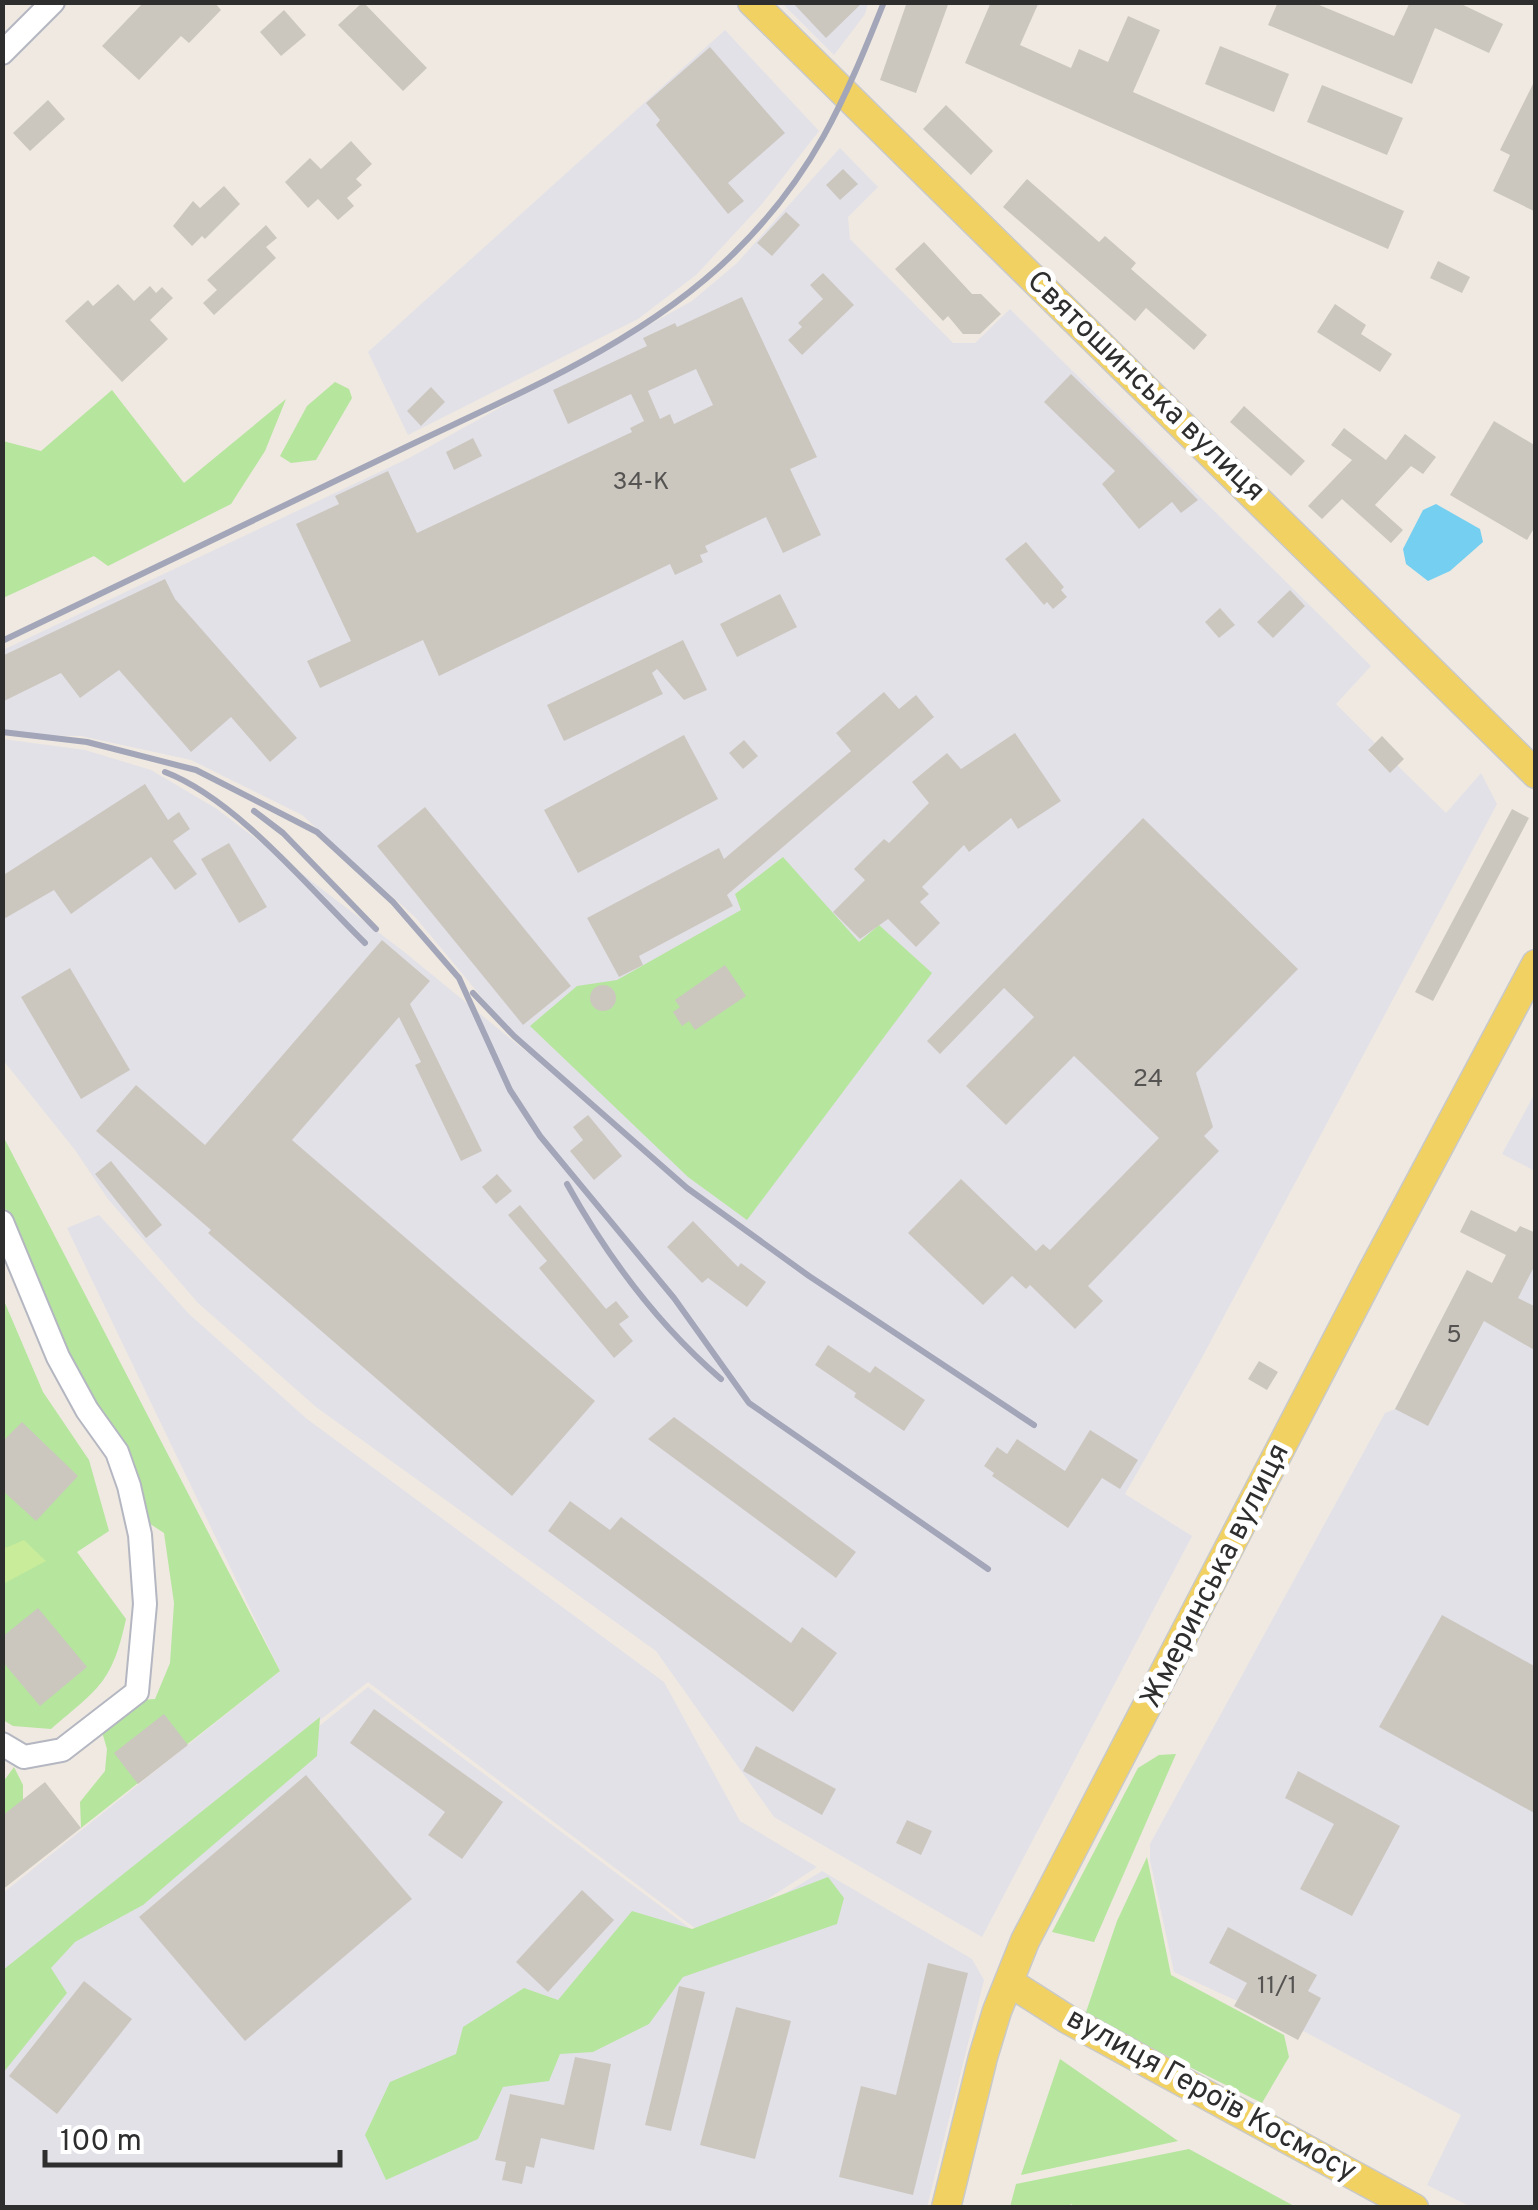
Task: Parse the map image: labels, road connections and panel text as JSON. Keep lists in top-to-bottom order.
{
  "streets": {
    "main road": ["Святошинська вулиця", "Жмеринська вулиця", "вулиця Героїв Космосу"]
  },
  "crossings": [
    ["Жмеринська вулиця", "вулиця Героїв Космосу"]
  ],
  "house_numbers": [
    "34-К",
    "24",
    "5",
    "11/1"
  ],
  "scale_bar": "100 m"
}
